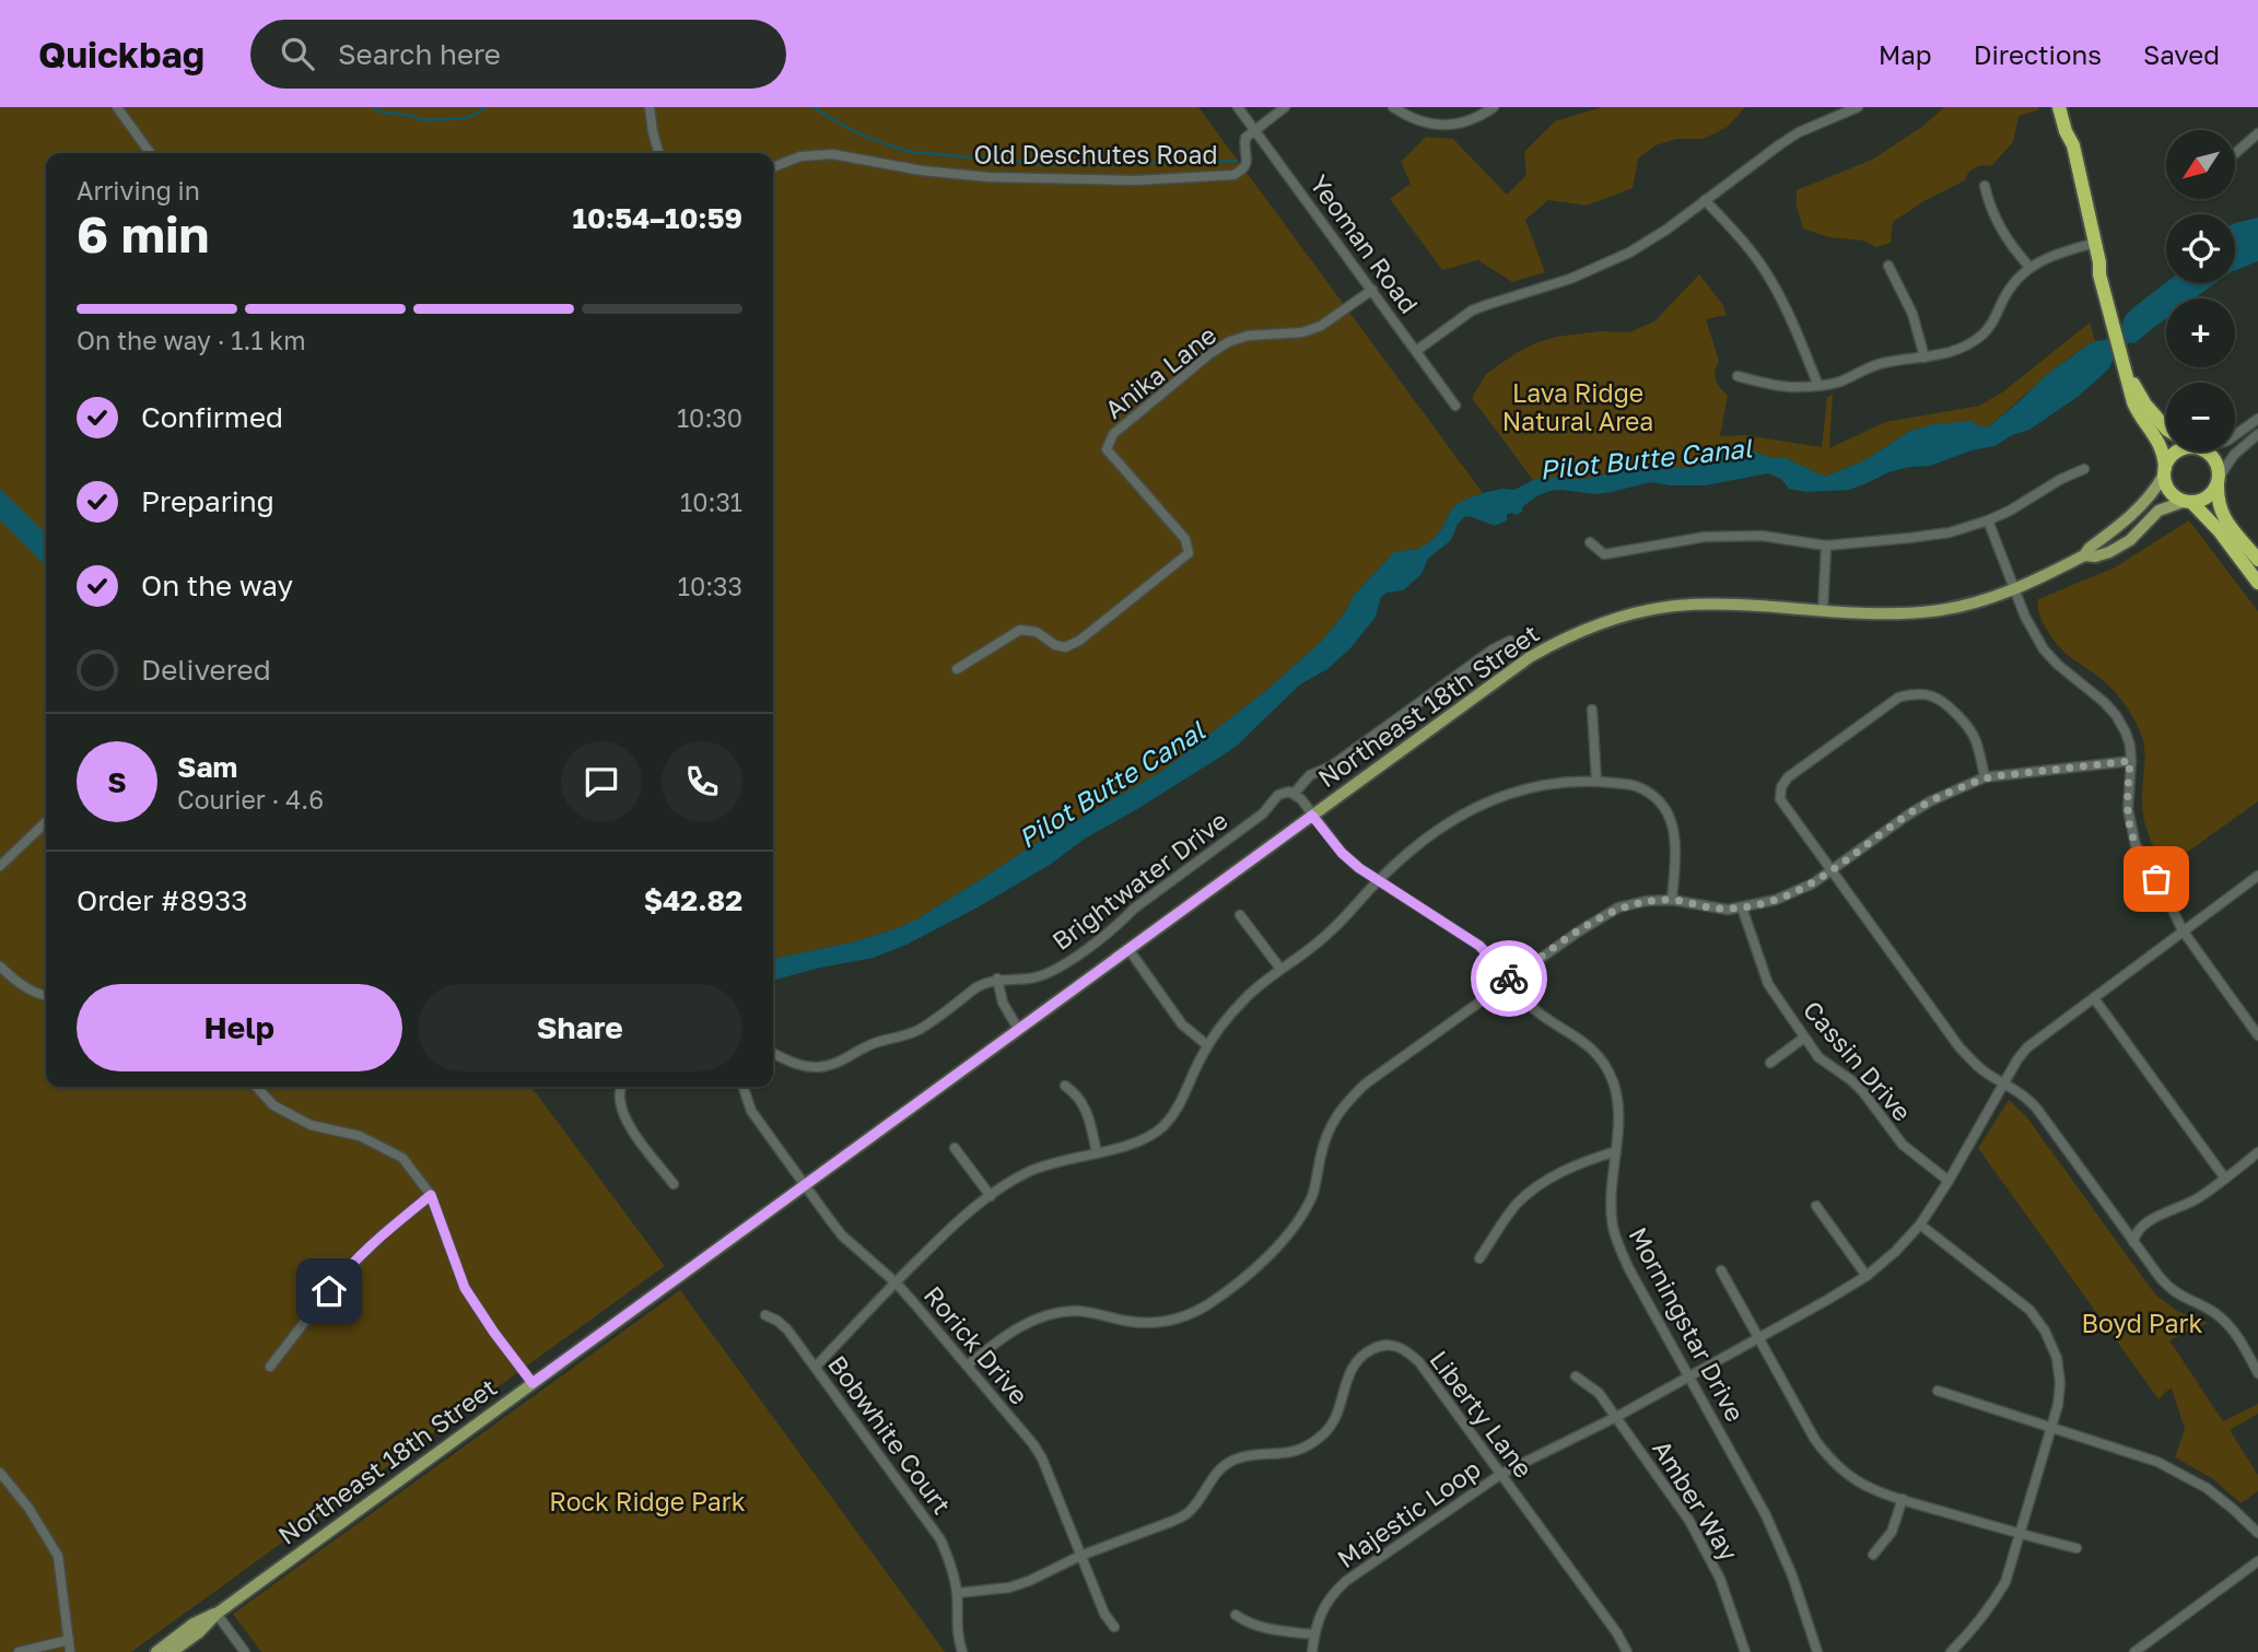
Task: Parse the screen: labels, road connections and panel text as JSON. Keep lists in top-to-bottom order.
{
  "streets": {
    "main road": ["Northeast 18th Street"],
    "street": [
      "Old Deschutes Road",
      "Yeoman Road",
      "Anika Lane",
      "Brightwater Drive",
      "Cassin Drive",
      "Morningstar Drive",
      "Rorick Drive",
      "Liberty Lane",
      "Bobwhite Court",
      "Amber Way",
      "Majestic Loop"
    ]
  },
  "crossings": [
    ["Old Deschutes Road", "Yeoman Road"],
    ["Yeoman Road", "Anika Lane"],
    ["Northeast 18th Street", "Morningstar Drive"],
    ["Northeast 18th Street", "Rorick Drive"],
    ["Cassin Drive", "Majestic Loop"],
    ["Morningstar Drive", "Majestic Loop"],
    ["Rorick Drive", "Liberty Lane"],
    ["Liberty Lane", "Bobwhite Court"],
    ["Liberty Lane", "Majestic Loop"],
    ["Amber Way", "Majestic Loop"]
  ],
  "water": ["Pilot Butte Canal"],
  "parks": ["Lava Ridge Natural Area", "Boyd Park", "Rock Ridge Park"],
  "north": "bottom left",
  "page": {
    "header": "Quickbag",
    "search": "Search here",
    "nav": ["Map", "Directions", "Saved"],
    "map_buttons": ["+", "−"],
    "heading": ["6 min", "Arriving in", "10:54–10:59"],
    "panel": [
      "Sam",
      "Courier · 4.6",
      "Order #8933",
      "$42.82"
    ],
    "bar": "On the way · 1.1 km",
    "list": [
      ["Confirmed", "10:30"],
      ["Preparing", "10:31"],
      ["On the way", "10:33"],
      "Delivered"
    ],
    "round": "S",
    "buttons": ["Help", "Share"]
  }
}
